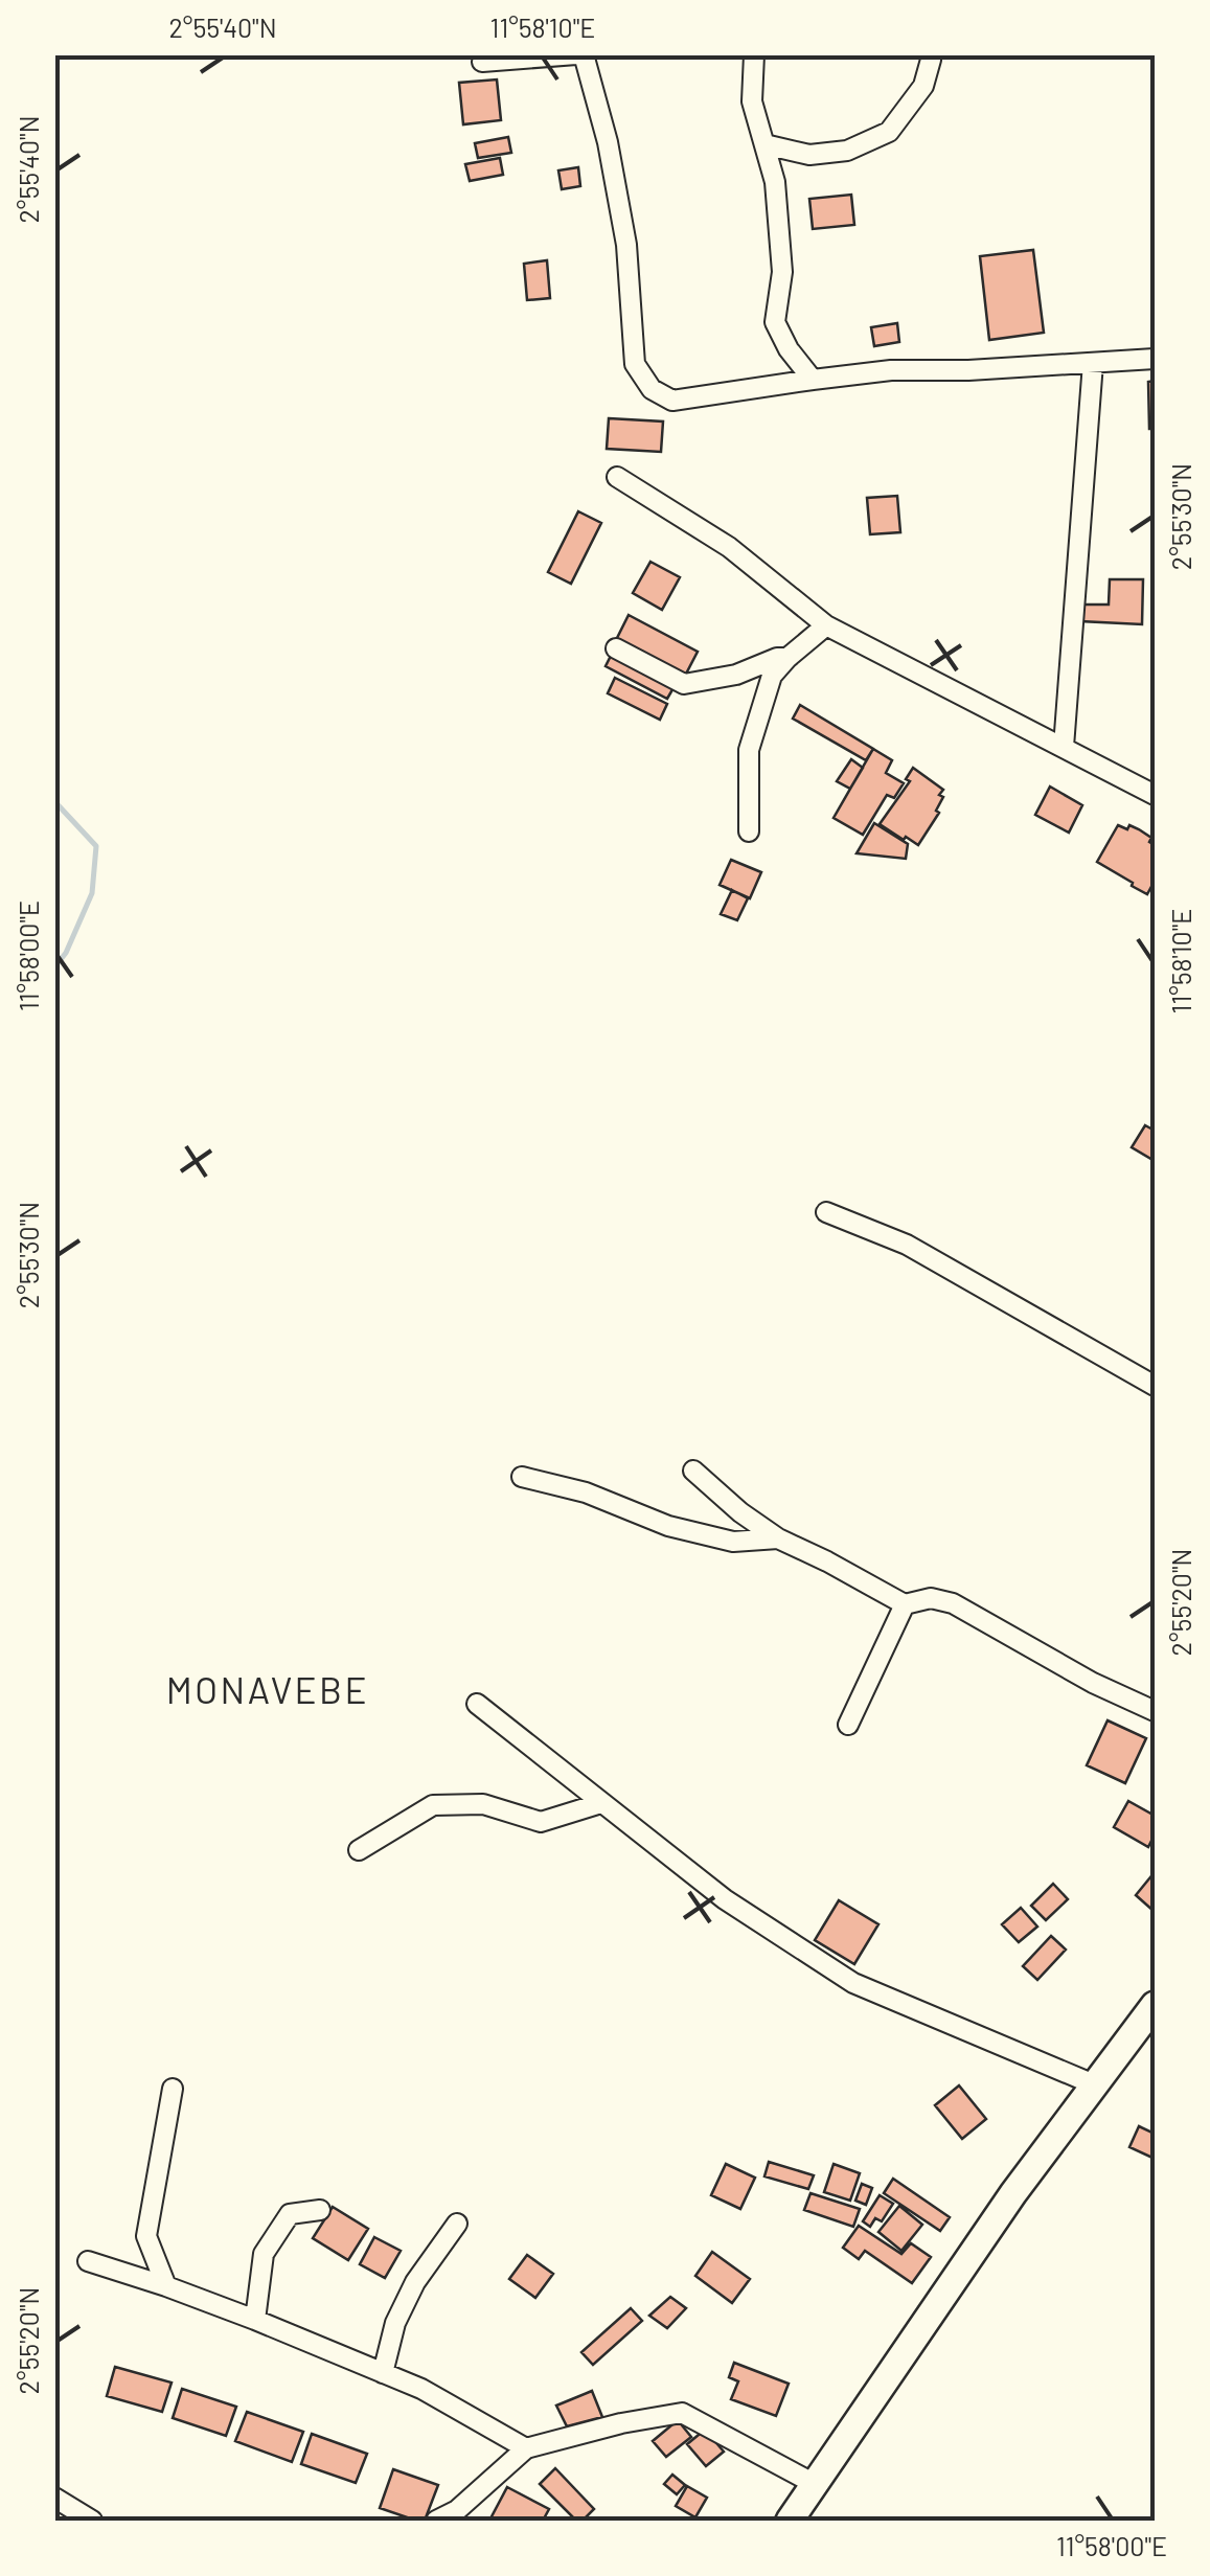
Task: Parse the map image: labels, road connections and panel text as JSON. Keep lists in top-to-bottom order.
{
  "districts": ["MONAVEBE"],
  "coordinates": [
    "2°55'40\"N",
    "11°58'10\"E",
    "2°55'30\"N",
    "11°58'00\"E",
    "2°55'20\"N"
  ]
}
